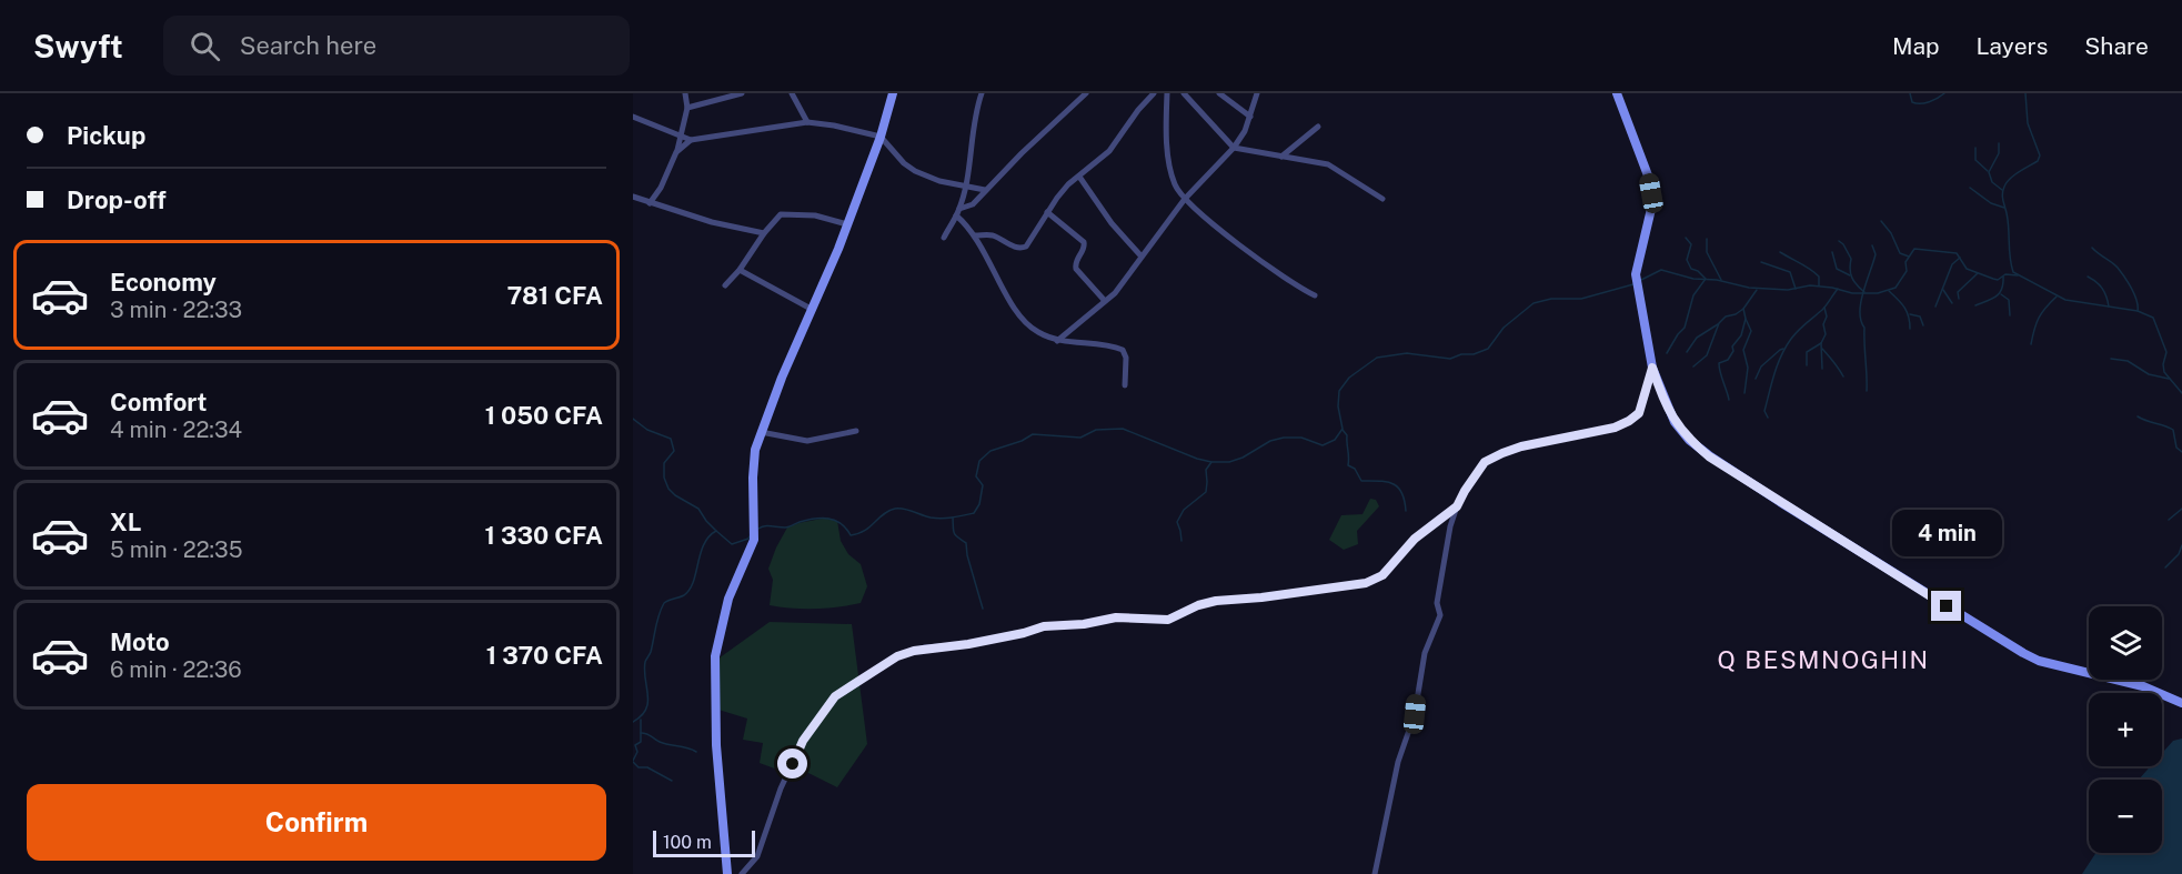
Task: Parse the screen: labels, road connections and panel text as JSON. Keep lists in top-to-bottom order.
{
  "districts": ["Q BESMNOGHIN"],
  "scale_bar": "100 m",
  "page": {
    "header": "Swyft",
    "search": "Search here",
    "nav": ["Map", "Layers", "Share"],
    "banner": ["Pickup", "Drop-off"],
    "list": [
      {
        "name": "Economy",
        "note": "3 min · 22:33",
        "value": "781 CFA"
      },
      {
        "name": "Comfort",
        "note": "4 min · 22:34",
        "value": "1 050 CFA"
      },
      {
        "name": "XL",
        "note": "5 min · 22:35",
        "value": "1 330 CFA"
      },
      {
        "name": "Moto",
        "note": "6 min · 22:36",
        "value": "1 370 CFA"
      }
    ],
    "bubble": "4 min",
    "map_buttons": ["+", "−"],
    "buttons": "Confirm",
    "scale": "100 m"
  }
}
